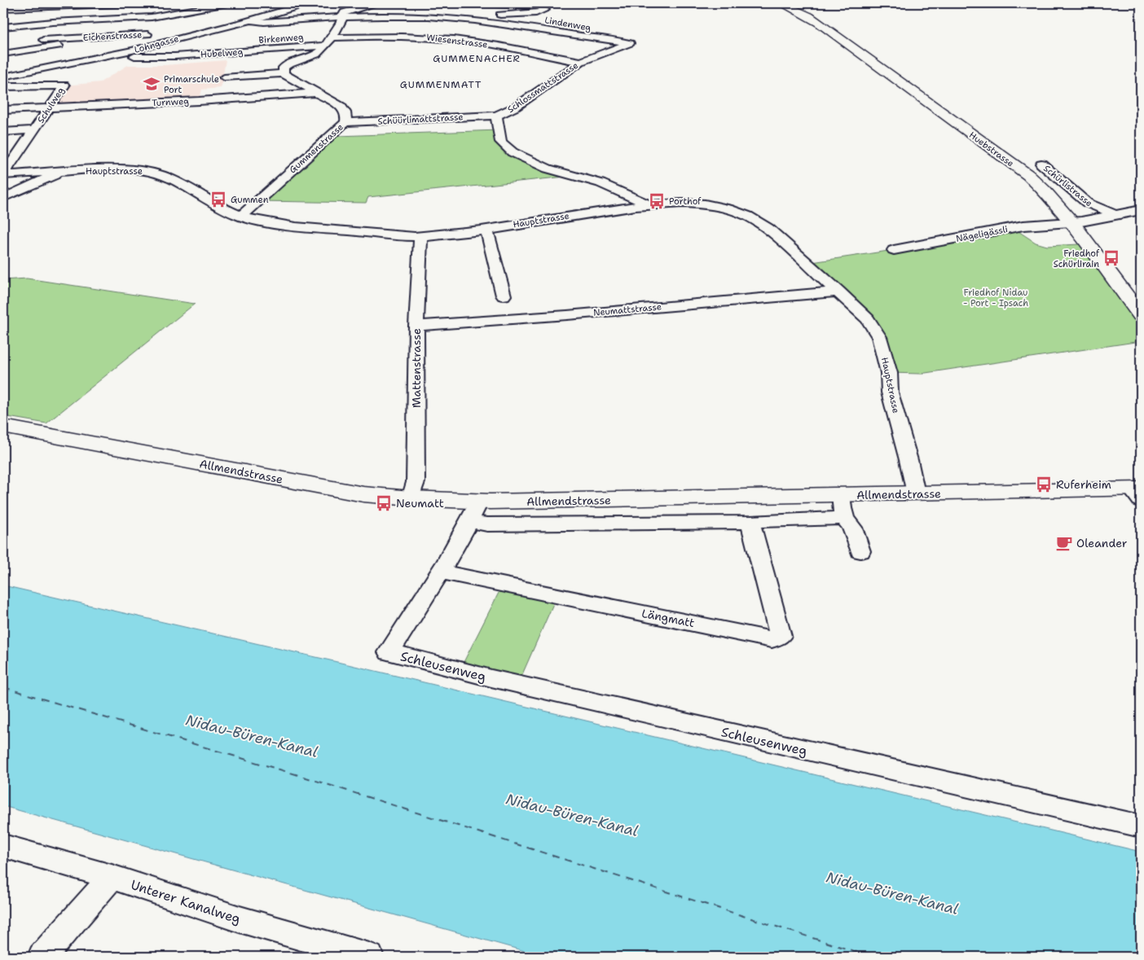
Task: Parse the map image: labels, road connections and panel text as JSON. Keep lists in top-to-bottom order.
{
  "streets": {
    "main road": ["Huebstrasse", "Allmendstrasse"],
    "street": [
      "Lindenweg",
      "Eichenstrasse",
      "Wiesenstrasse",
      "Lohngasse",
      "Hubelweg",
      "Schlossmattstrasse",
      "Turnweg",
      "Schulweg",
      "Schüürlimattstrasse",
      "Gummenstrasse",
      "Hauptstrasse",
      "Schürlistrasse",
      "Nägeligässli",
      "Neumattstrasse",
      "Mattenstrasse",
      "Längmatt",
      "Schleusenweg",
      "Unterer Kanalweg"
    ]
  },
  "crossings": [
    ["Lindenweg", "Lohngasse"],
    ["Lindenweg", "Schlossmattstrasse"],
    ["Wiesenstrasse", "Schlossmattstrasse"],
    ["Lohngasse", "Hubelweg"],
    ["Schlossmattstrasse", "Schüürlimattstrasse"],
    ["Schlossmattstrasse", "Hauptstrasse"],
    ["Turnweg", "Schulweg"],
    ["Turnweg", "Gummenstrasse"],
    ["Schulweg", "Hauptstrasse"],
    ["Schüürlimattstrasse", "Gummenstrasse"],
    ["Gummenstrasse", "Hauptstrasse"],
    ["Huebstrasse", "Schürlistrasse"],
    ["Huebstrasse", "Nägeligässli"],
    ["Hauptstrasse", "Neumattstrasse"],
    ["Hauptstrasse", "Mattenstrasse"],
    ["Hauptstrasse", "Allmendstrasse"],
    ["Schürlistrasse", "Nägeligässli"],
    ["Neumattstrasse", "Mattenstrasse"],
    ["Mattenstrasse", "Allmendstrasse"],
    ["Längmatt", "Schleusenweg"]
  ],
  "districts": ["GUMMENACHER", "GUMMENMATT"],
  "water": ["Nidau-Büren-Kanal"],
  "parks": ["Friedhof Nidau - Port - Ipsach"],
  "places": {
    "school or university": ["Primarschule Port"],
    "bus stop": [
      "Gummen",
      "Porthof",
      "Friedhof Schürlirain",
      "Ruferheim",
      "Neumatt"
    ],
    "cafe": ["Oleander"]
  }
}
